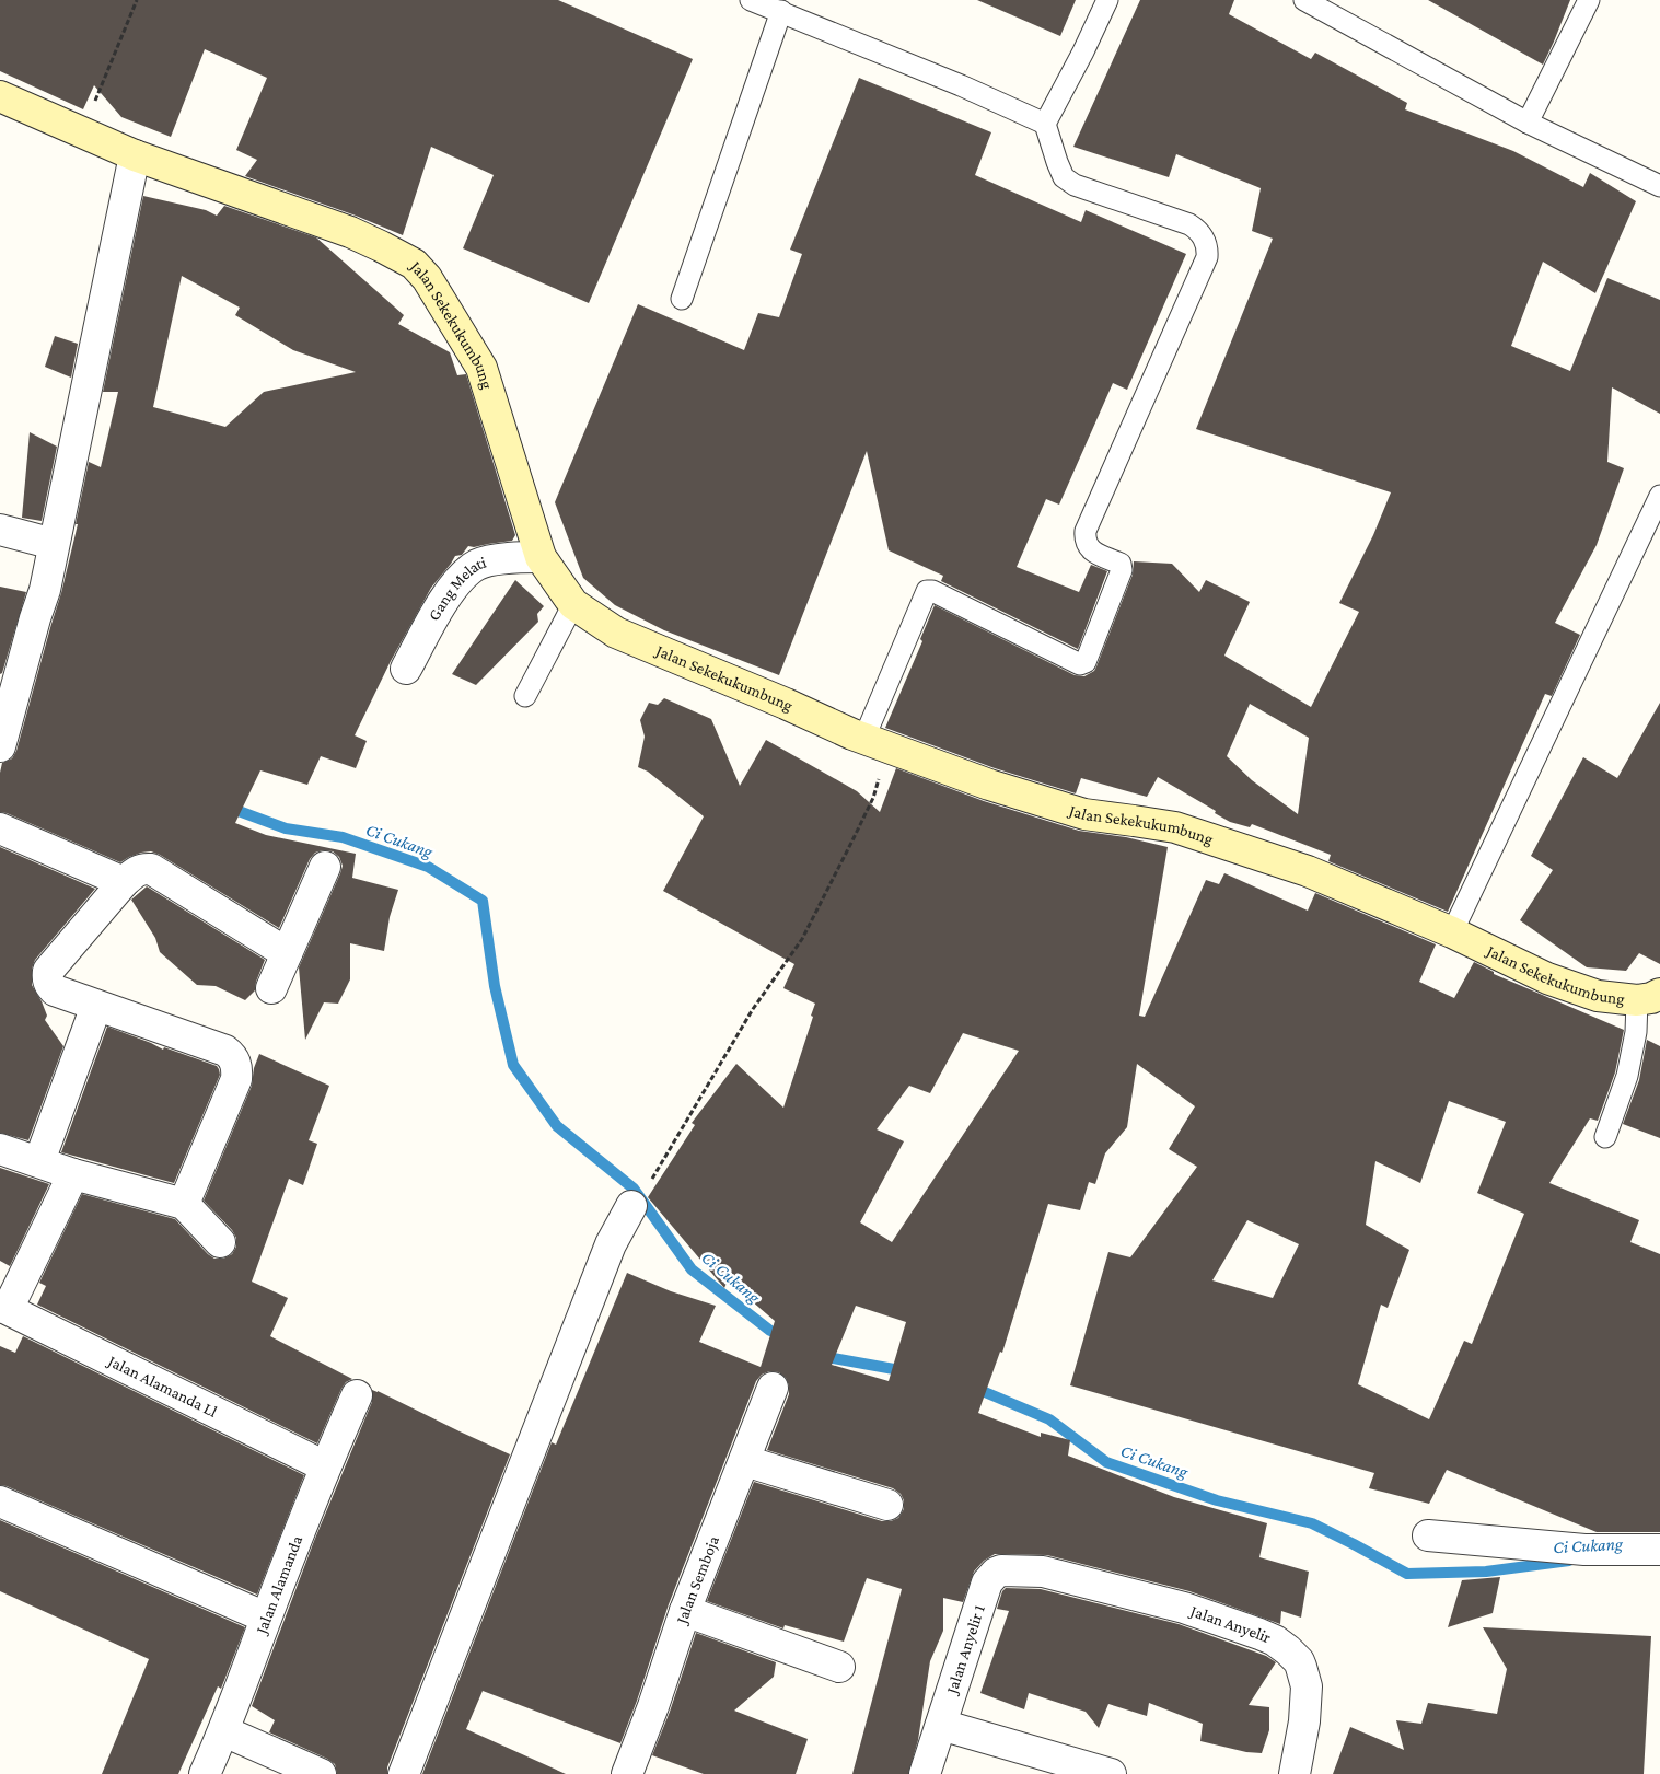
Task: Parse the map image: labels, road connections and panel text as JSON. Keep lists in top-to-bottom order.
{
  "streets": {
    "street": [
      "Jalan Sekekukumbung",
      "Gang Melati",
      "Jalan Alamanda Ll",
      "Jalan Semboja",
      "Jalan Alamanda",
      "Jalan Anyelir",
      "Jalan Anyelir 1"
    ]
  },
  "crossings": [
    ["Jalan Sekekukumbung", "Gang Melati"],
    ["Jalan Alamanda Ll", "Jalan Alamanda"],
    ["Jalan Anyelir", "Jalan Anyelir 1"]
  ],
  "water": ["Ci Cukang"]
}
